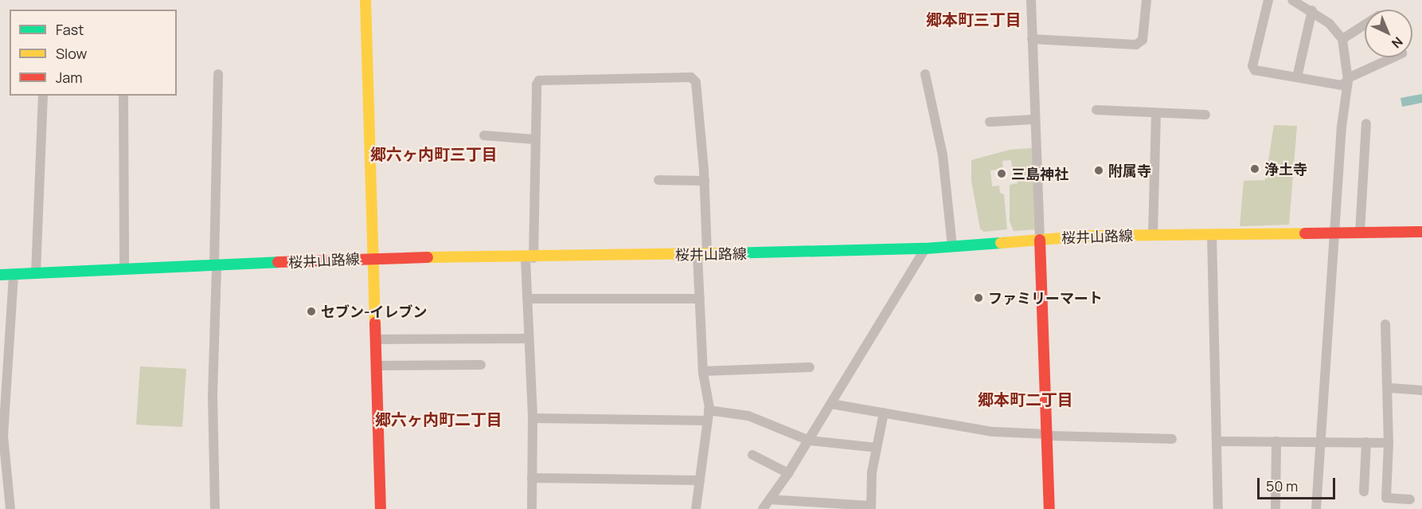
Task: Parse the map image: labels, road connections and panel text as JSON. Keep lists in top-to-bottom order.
{
  "streets": {
    "main road": ["桜井山路線"]
  },
  "districts": [
    "郷本町三丁目",
    "郷六ヶ内町三丁目",
    "郷本町二丁目",
    "郷六ヶ内町二丁目"
  ],
  "places": [
    "浄土寺",
    "附属寺",
    "三島神社",
    "ファミリーマート",
    "セブン-イレブン"
  ],
  "legend": ["Fast", "Slow", "Jam"],
  "scale_bar": "50 m",
  "north": "bottom right"
}
